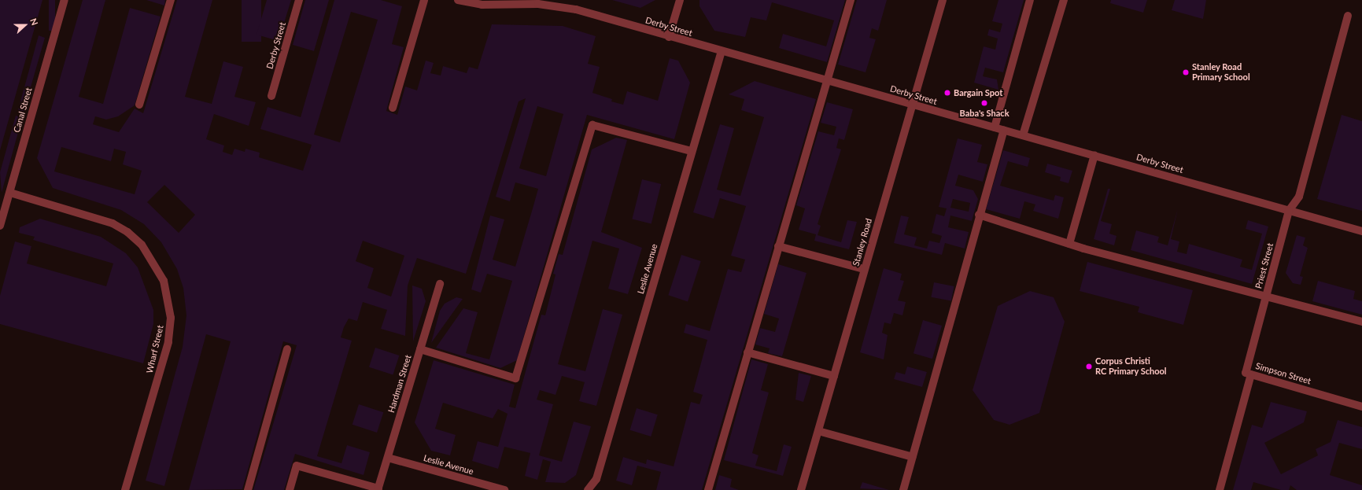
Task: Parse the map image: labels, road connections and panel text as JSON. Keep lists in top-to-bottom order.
{
  "streets": {
    "street": [
      "Derby Street",
      "Canal Street",
      "Stanley Road",
      "Priest Street",
      "Leslie Avenue",
      "Wharf Street",
      "Simpson Street",
      "Hardman Street"
    ]
  },
  "crossings": [
    ["Derby Street", "Stanley Road"],
    ["Derby Street", "Priest Street"],
    ["Derby Street", "Leslie Avenue"],
    ["Canal Street", "Wharf Street"],
    ["Priest Street", "Simpson Street"],
    ["Leslie Avenue", "Hardman Street"]
  ],
  "places": [
    "Stanley Road Primary School",
    "Bargain Spot",
    "Baba's Shack",
    "Corpus Christi RC Primary School"
  ],
  "north": "right"
}
